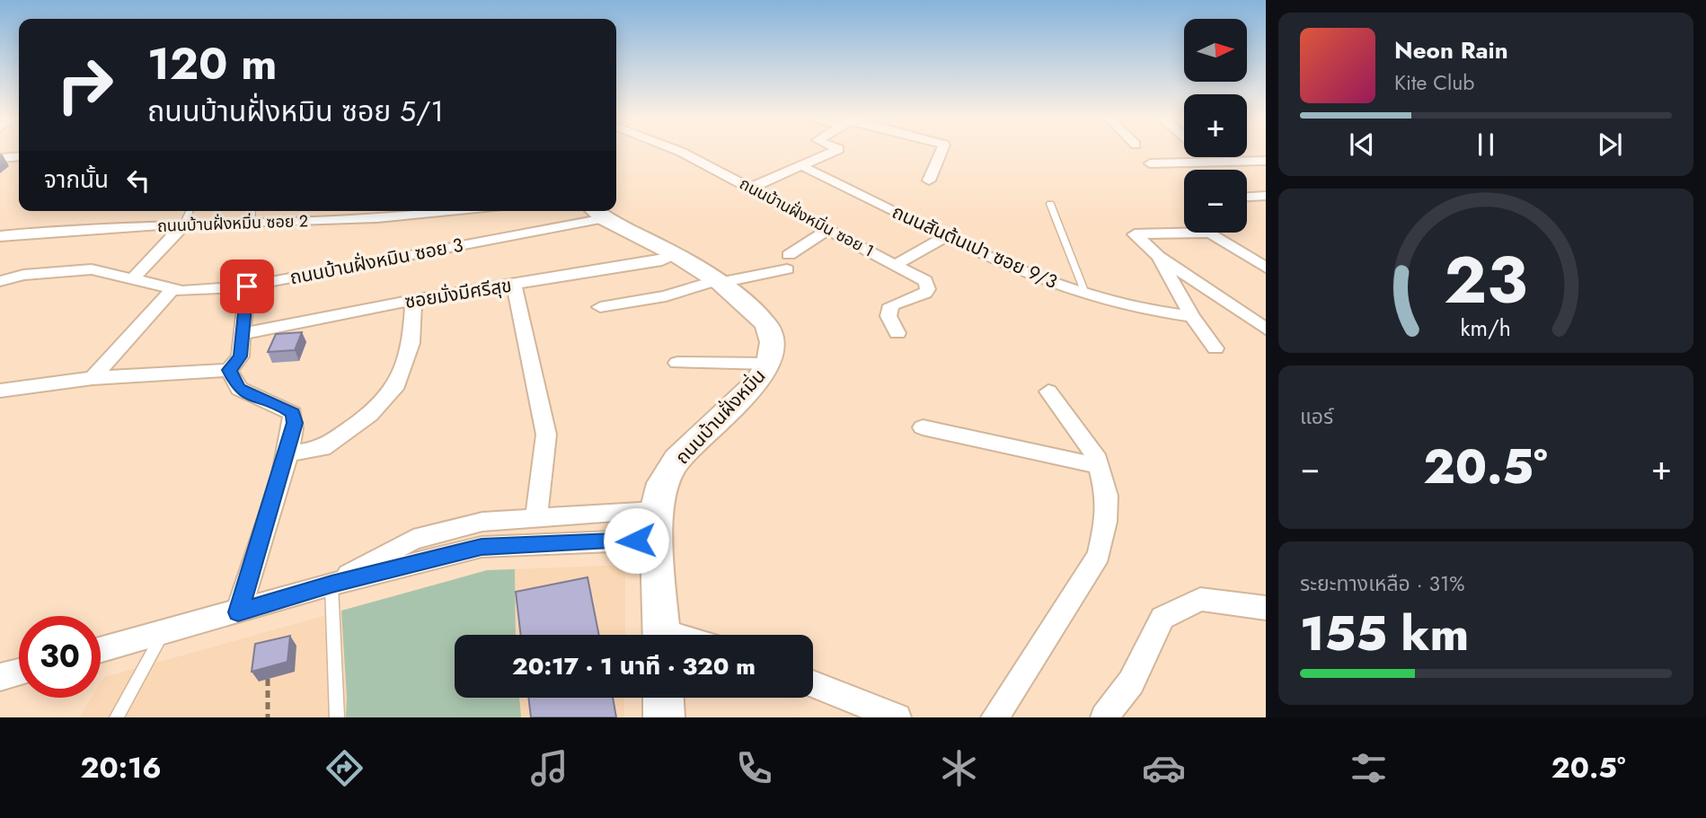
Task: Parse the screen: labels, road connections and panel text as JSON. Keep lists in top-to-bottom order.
{
  "streets": {
    "street": [
      "ถนนบ้านฝั่งหมิ่น ซอย 1",
      "ถนนบ้านฝั่งหมิ่น ซอย 2",
      "ถนนสันต้นเปา ซอย 9/3",
      "ถนนบ้านฝั่งหมิน ซอย 3",
      "ซอยมั่งมีศรีสุข",
      "ถนนบ้านฝั่งหมิ่น"
    ]
  },
  "crossings": [
    ["ถนนบ้านฝั่งหมิน ซอย 3", "ถนนบ้านฝั่งหมิ่น"],
    ["ซอยมั่งมีศรีสุข", "ถนนบ้านฝั่งหมิ่น"]
  ],
  "north": "right",
  "page": {
    "map_buttons": ["+", "−"],
    "turn": ["120 m", "ถนนบ้านฝั่งหมิน ซอย 5/1"],
    "song": ["Neon Rain", "Kite Club"],
    "then": "จากนั้น",
    "tile": [
      "แอร์",
      ["ระยะทางเหลือ · 31%", "155 km"]
    ],
    "heat": ["−", "20.5°", "+"],
    "limit": "30",
    "trip": "20:17 · 1 นาที · 320 m",
    "tabs": ["20:16", "20.5°"],
    "gauge": ["23", "km/h"]
  }
}
